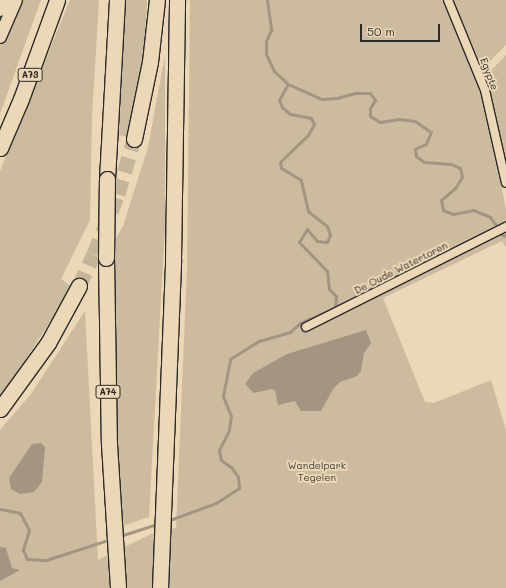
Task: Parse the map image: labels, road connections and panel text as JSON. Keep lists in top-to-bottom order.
{
  "streets": {
    "highway": ["A73", "A74"],
    "street": ["Egypte", "De Oude Watertoren"]
  },
  "parks": ["Wandelpark Tegelen"],
  "scale_bar": "50 m"
}
